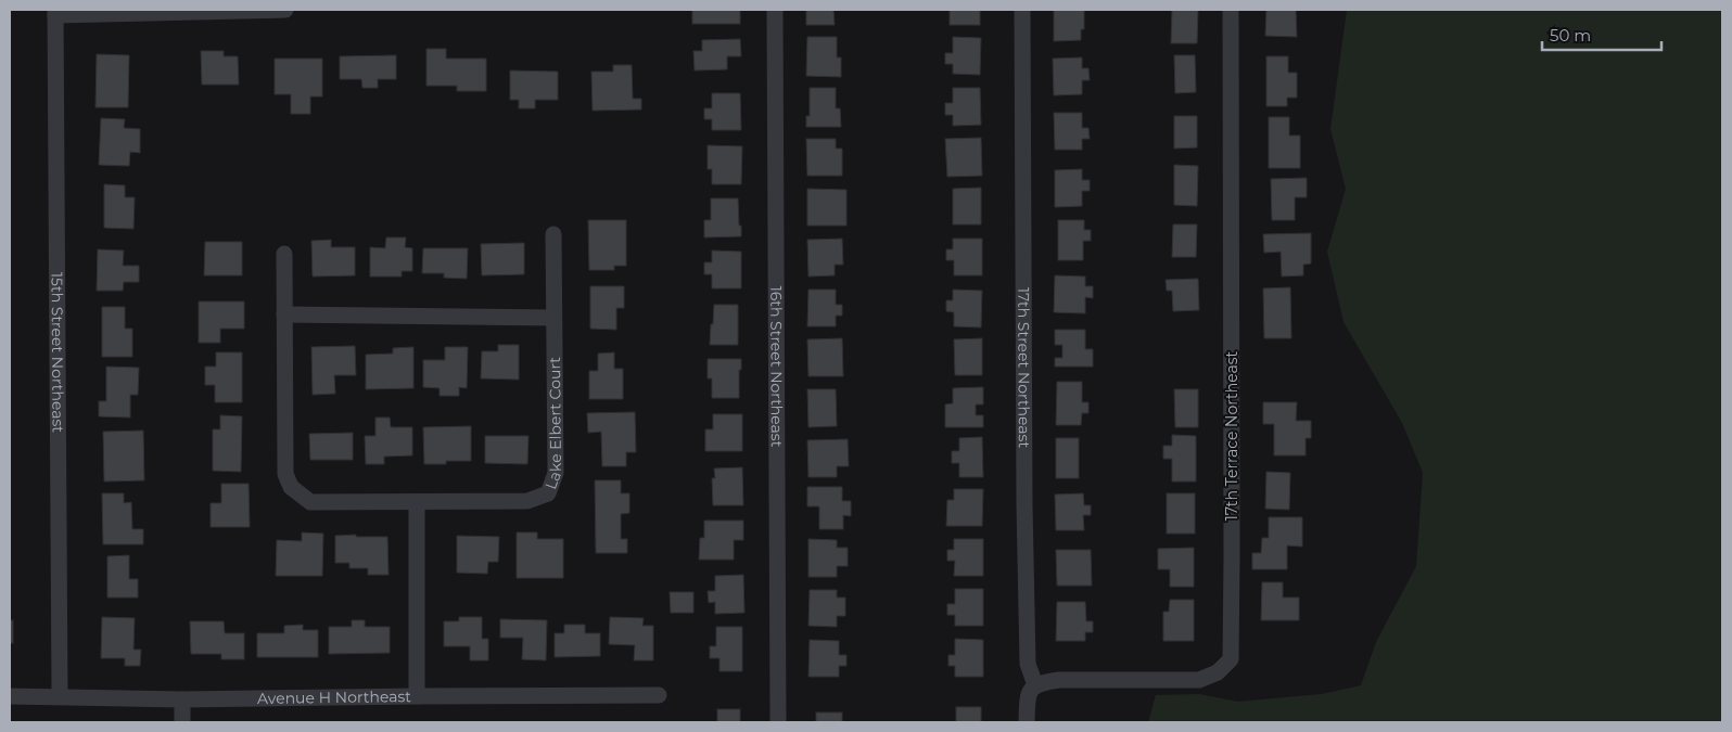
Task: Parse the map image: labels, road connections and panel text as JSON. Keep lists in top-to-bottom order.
{
  "streets": {
    "street": [
      "15th Street Northeast",
      "16th Street Northeast",
      "17th Street Northeast",
      "Lake Elbert Court",
      "17th Terrace Northeast",
      "Avenue H Northeast"
    ]
  },
  "crossings": [
    ["15th Street Northeast", "Avenue H Northeast"],
    ["17th Street Northeast", "17th Terrace Northeast"]
  ],
  "scale_bar": "50 m"
}
